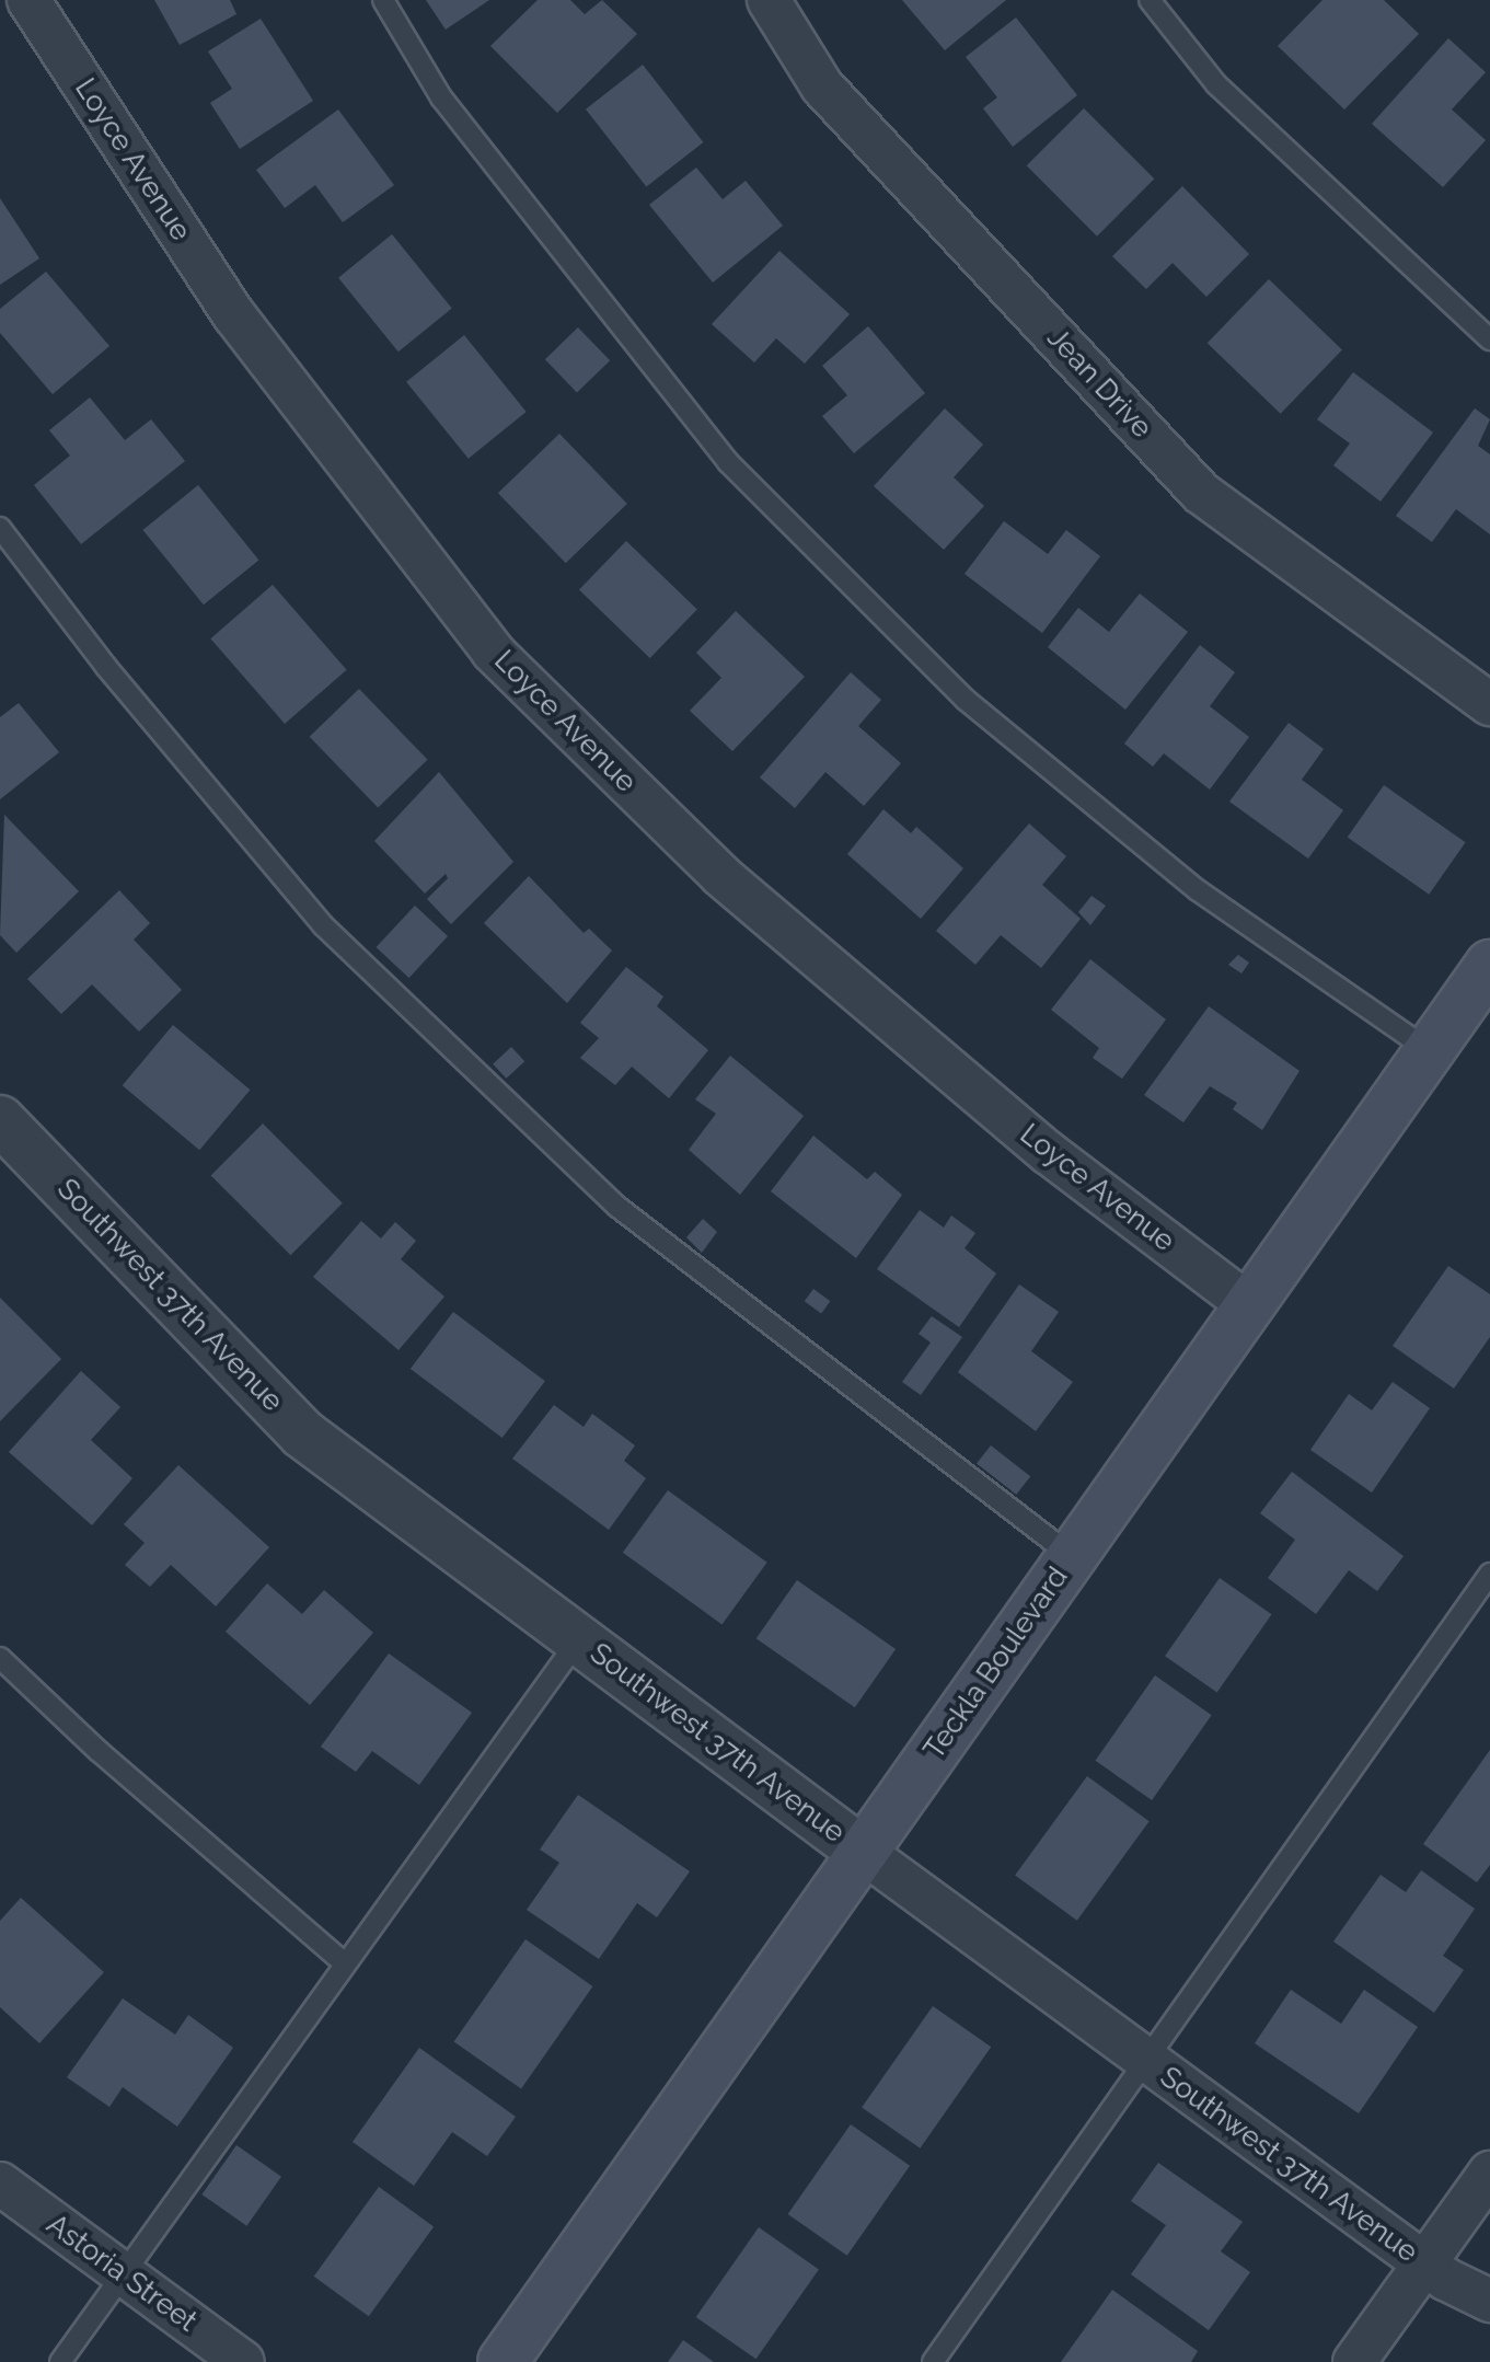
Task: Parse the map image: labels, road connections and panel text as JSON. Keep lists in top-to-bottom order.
{
  "streets": {
    "main road": ["Teckla Boulevard"],
    "street": [
      "Loyce Avenue",
      "Jean Drive",
      "Southwest 37th Avenue",
      "Astoria Street"
    ]
  },
  "crossings": [
    ["Loyce Avenue", "Teckla Boulevard"],
    ["Southwest 37th Avenue", "Teckla Boulevard"]
  ]
}
